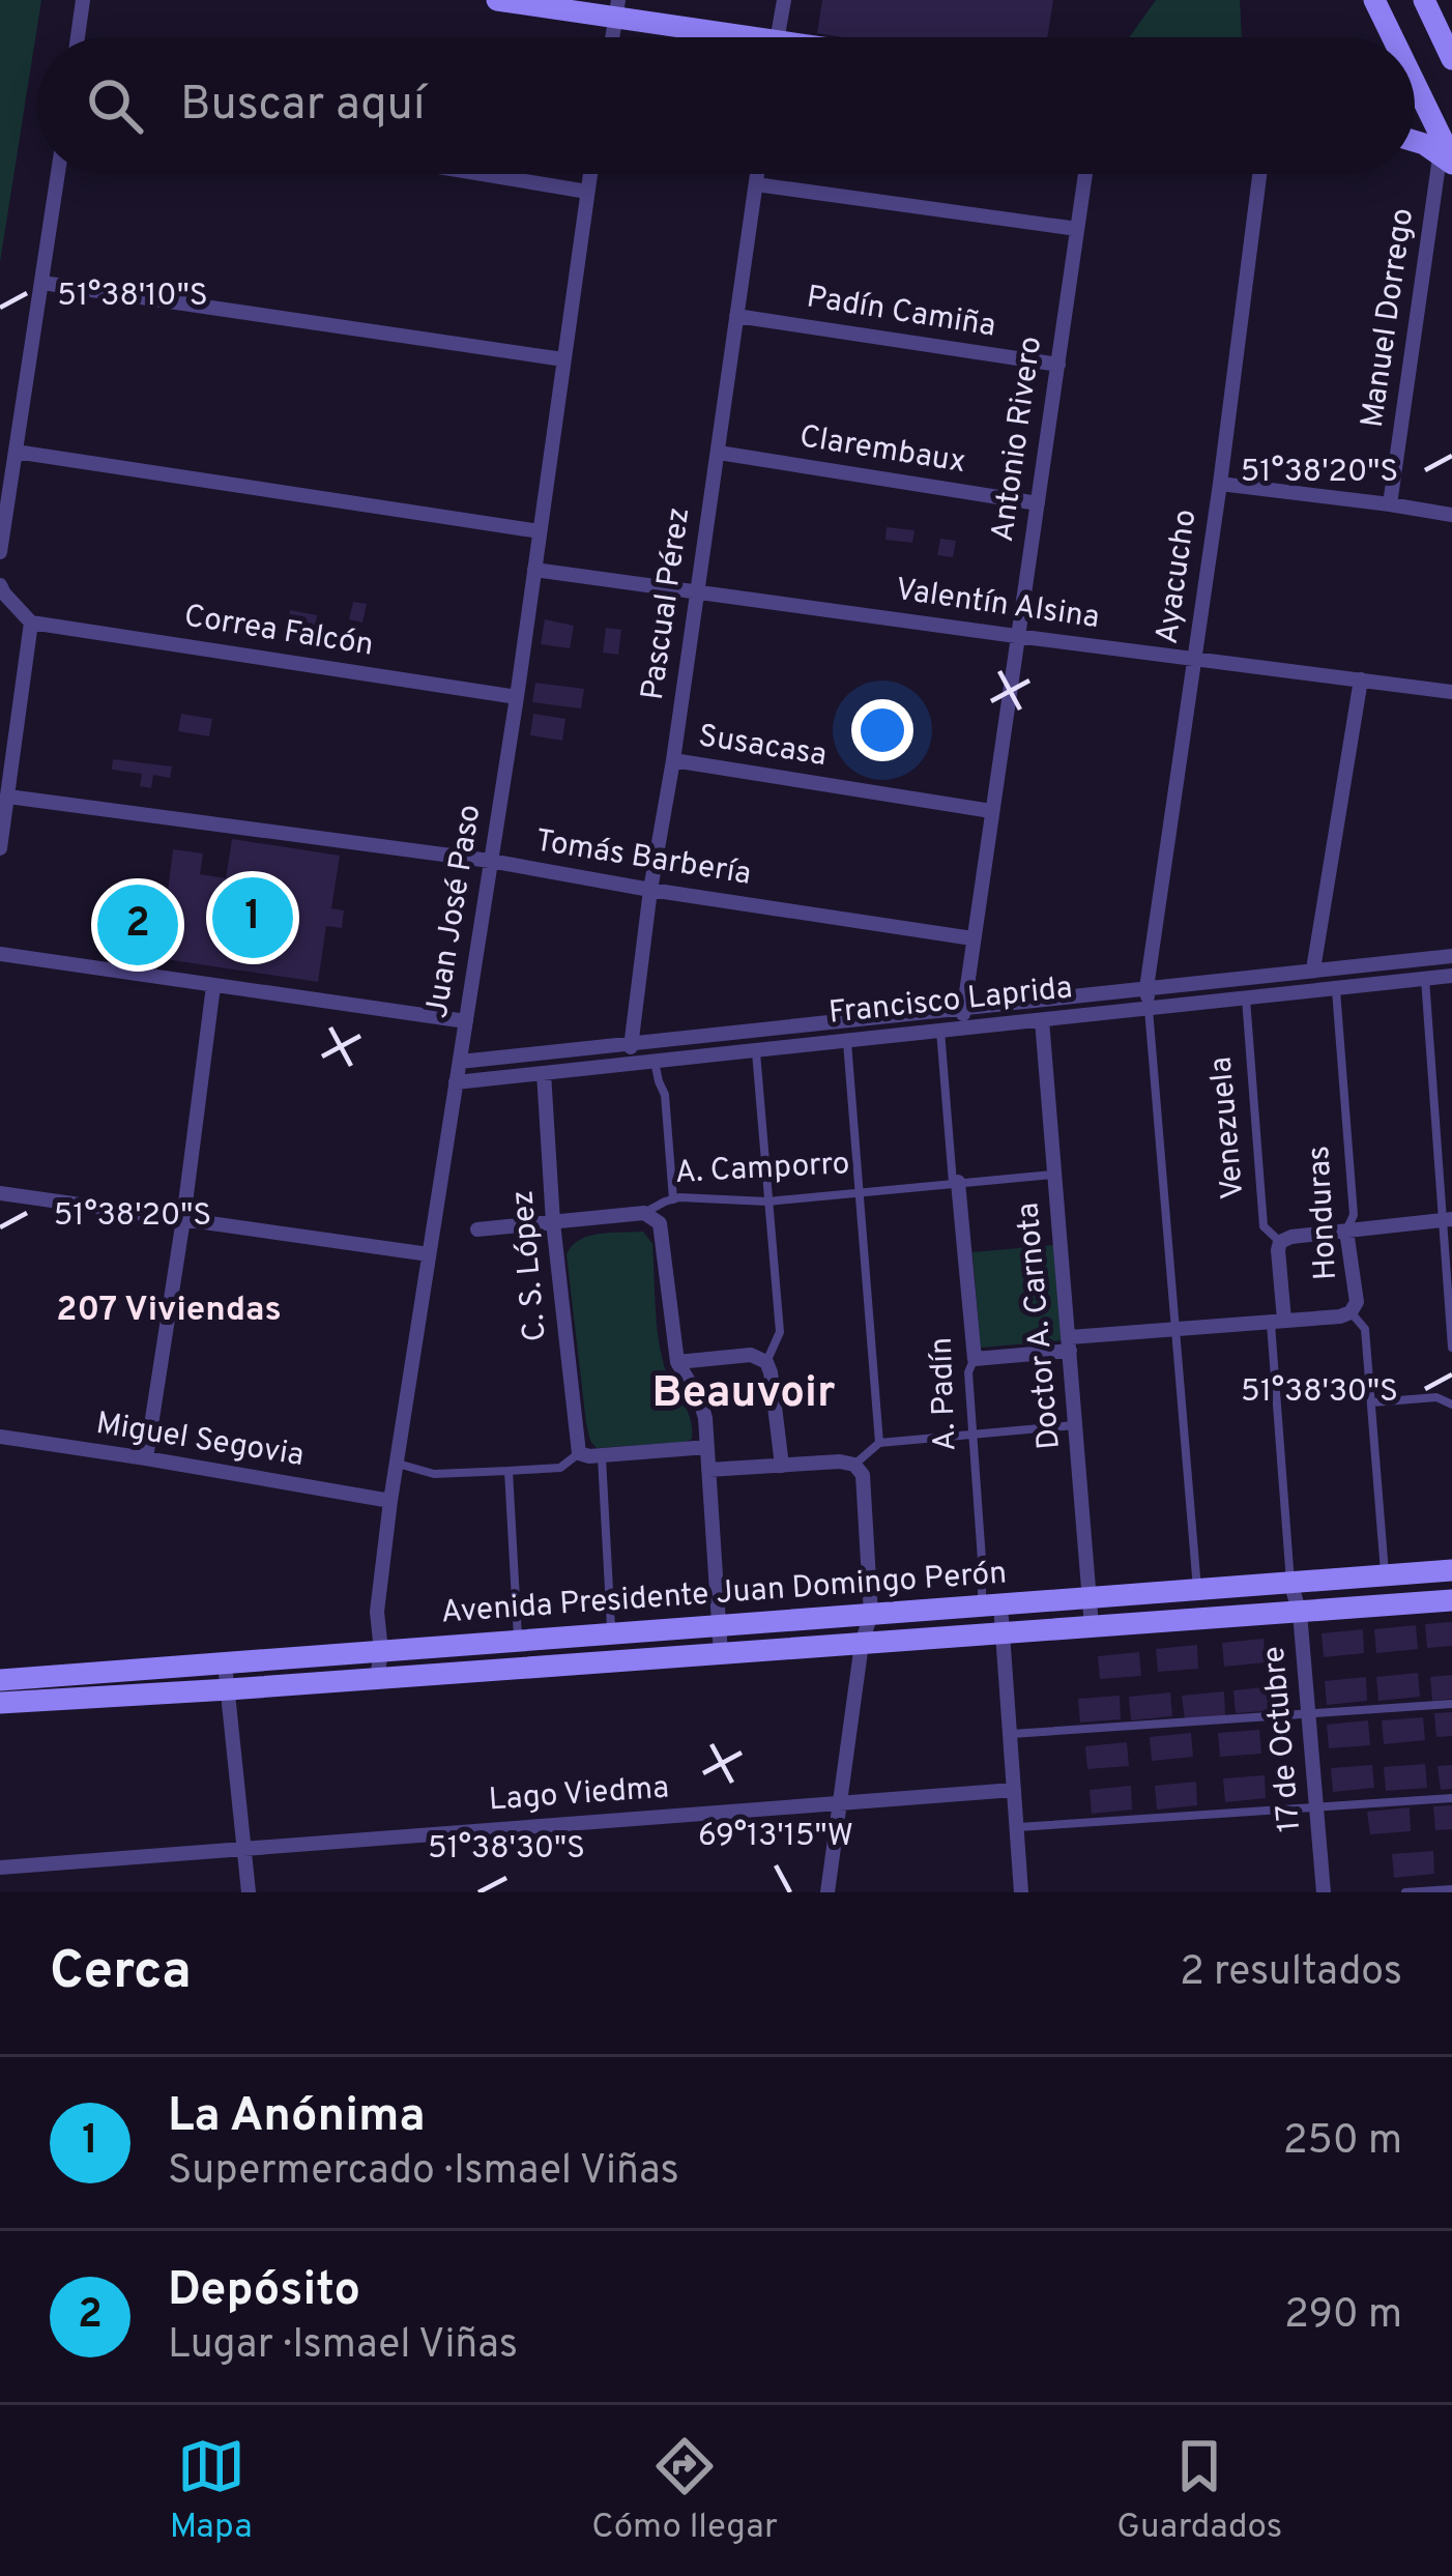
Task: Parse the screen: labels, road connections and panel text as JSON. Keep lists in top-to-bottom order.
{
  "streets": {
    "main road": ["Avenida Presidente Juan Domingo Perón"],
    "street": [
      "Padín Camiña",
      "Manuel Dorrego",
      "Antonio Rivero",
      "Clarembaux",
      "Ayacucho",
      "Pascual Pérez",
      "Valentín Alsina",
      "Correa Falcón",
      "Susacasa",
      "Tomás Barbería",
      "Juan José Paso",
      "Francisco Laprida",
      "Venezuela",
      "A. Camporro",
      "Honduras",
      "C. S. López",
      "Doctor A. Carnota",
      "A. Padín",
      "Miguel Segovia",
      "17 de Octubre",
      "Lago Viedma"
    ]
  },
  "crossings": [
    ["Padín Camiña", "Antonio Rivero"],
    ["Padín Camiña", "Pascual Pérez"],
    ["Antonio Rivero", "Clarembaux"],
    ["Antonio Rivero", "Valentín Alsina"],
    ["Antonio Rivero", "Susacasa"],
    ["Antonio Rivero", "Tomás Barbería"],
    ["Antonio Rivero", "Francisco Laprida"],
    ["Clarembaux", "Pascual Pérez"],
    ["Ayacucho", "Valentín Alsina"],
    ["Ayacucho", "Francisco Laprida"],
    ["Pascual Pérez", "Valentín Alsina"],
    ["Pascual Pérez", "Susacasa"],
    ["Pascual Pérez", "Tomás Barbería"],
    ["Pascual Pérez", "Francisco Laprida"],
    ["Valentín Alsina", "Juan José Paso"],
    ["Correa Falcón", "Juan José Paso"],
    ["Tomás Barbería", "Juan José Paso"],
    ["Juan José Paso", "Francisco Laprida"],
    ["Juan José Paso", "Miguel Segovia"],
    ["Juan José Paso", "Avenida Presidente Juan Domingo Perón"],
    ["Francisco Laprida", "Venezuela"],
    ["Francisco Laprida", "Honduras"],
    ["Francisco Laprida", "C. S. López"],
    ["Francisco Laprida", "Doctor A. Carnota"],
    ["Francisco Laprida", "A. Padín"],
    ["Venezuela", "Avenida Presidente Juan Domingo Perón"],
    ["Venezuela", "17 de Octubre"],
    ["A. Camporro", "C. S. López"],
    ["A. Camporro", "Doctor A. Carnota"],
    ["A. Camporro", "A. Padín"],
    ["Honduras", "Avenida Presidente Juan Domingo Perón"],
    ["Doctor A. Carnota", "Avenida Presidente Juan Domingo Perón"],
    ["A. Padín", "Avenida Presidente Juan Domingo Perón"],
    ["Avenida Presidente Juan Domingo Perón", "17 de Octubre"]
  ],
  "districts": ["207 Viviendas", "Beauvoir"],
  "page": {
    "search": "Buscar aquí",
    "pins": ["1", "2"],
    "heading": ["Cerca", "2 resultados"],
    "list": [
      {
        "mark": "1",
        "name": "La Anónima",
        "note": "Supermercado · Ismael Viñas",
        "value": "250 m"
      },
      {
        "mark": "2",
        "name": "Depósito",
        "note": "Lugar · Ismael Viñas",
        "value": "290 m"
      }
    ],
    "nav": ["Mapa", "Cómo llegar", "Guardados"]
  },
  "coordinates": [
    "51°38'10\"S",
    "51°38'20\"S",
    "51°38'30\"S",
    "69°13'15\"W"
  ]
}
